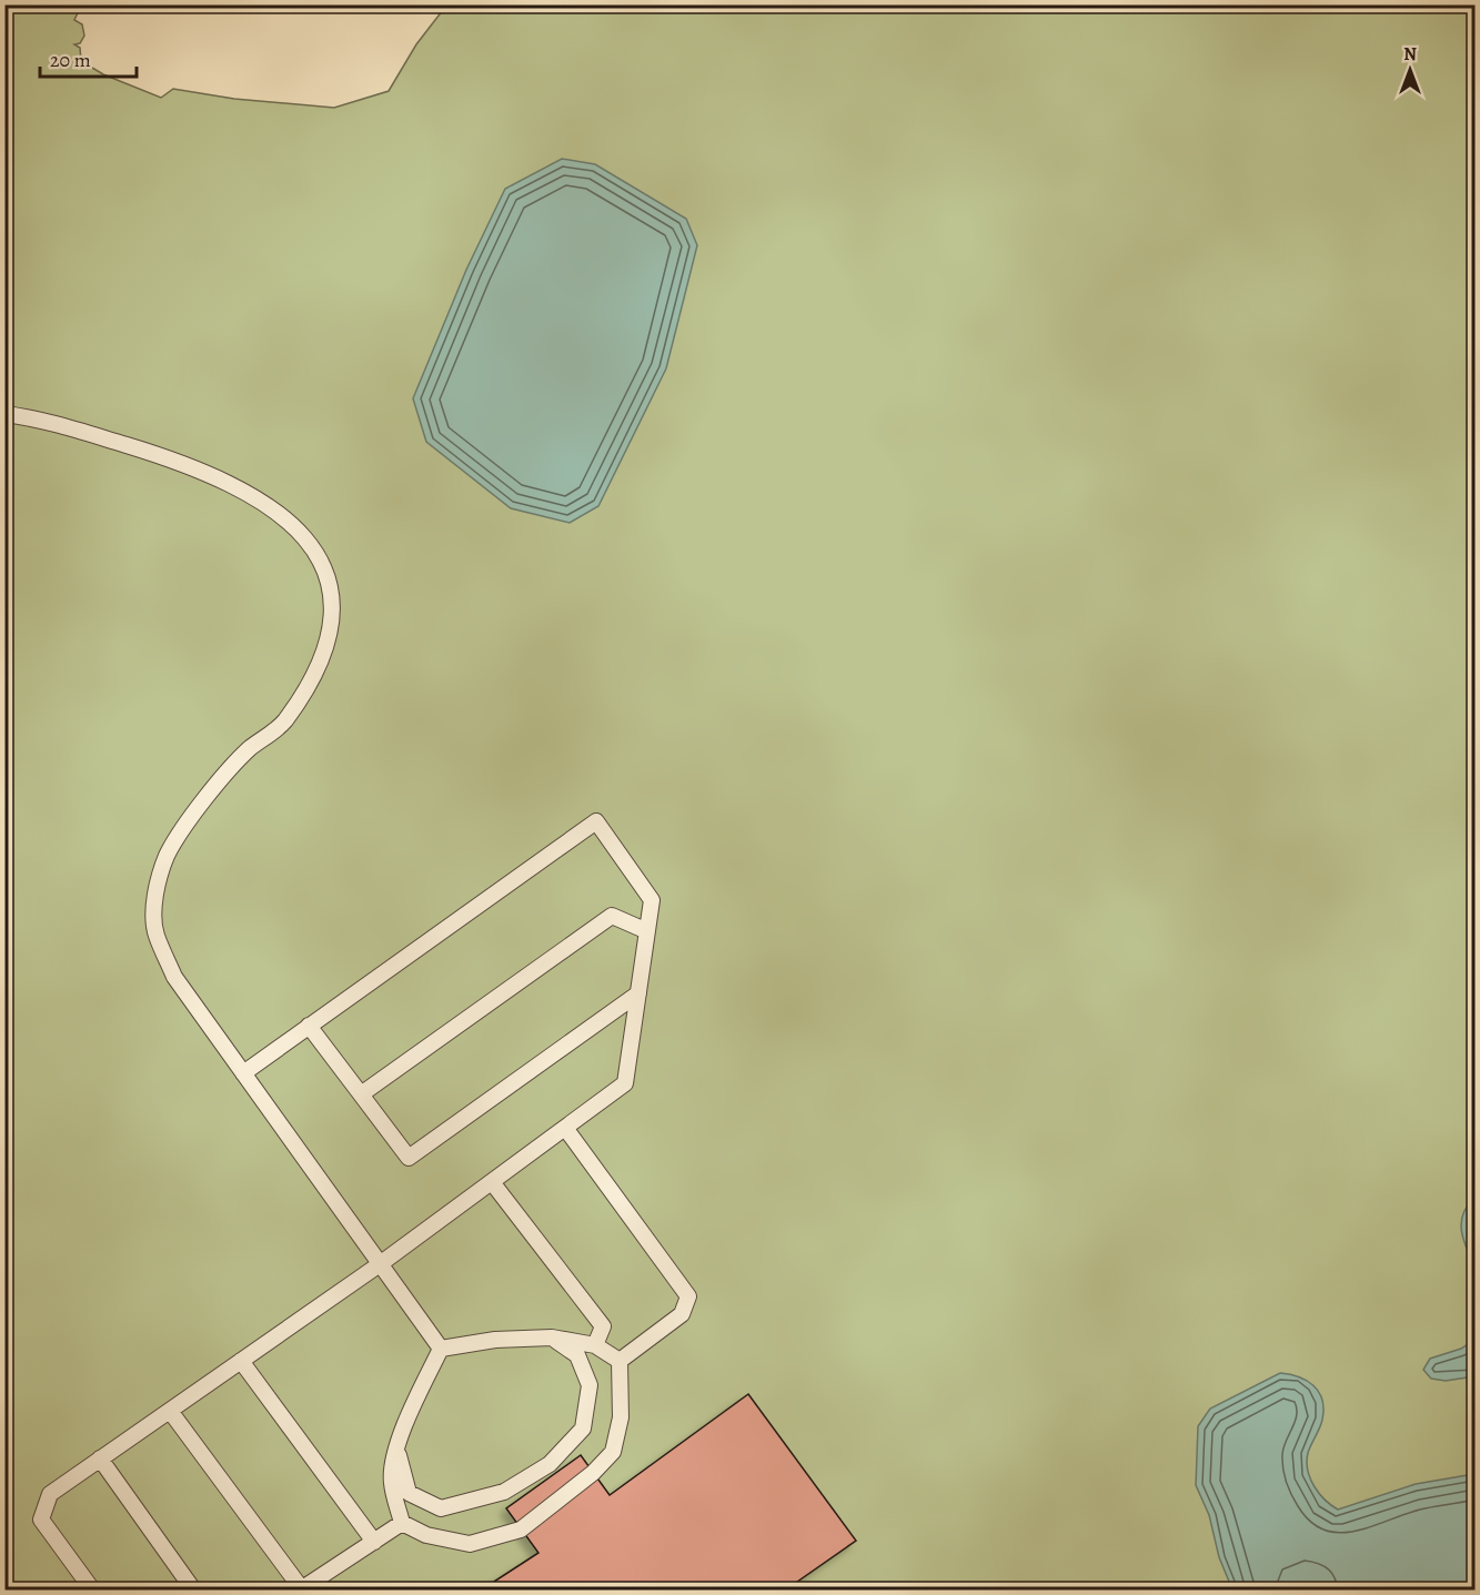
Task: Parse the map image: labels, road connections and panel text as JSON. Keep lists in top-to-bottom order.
{
  "scale_bar": "20 m",
  "north": "top"
}
